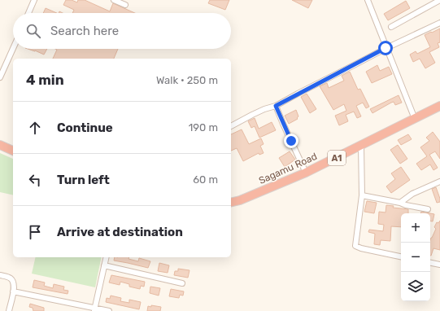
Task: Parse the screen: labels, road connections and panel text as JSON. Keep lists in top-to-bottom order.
{
  "streets": {
    "highway": ["A1", "Sagamu Road"]
  },
  "page": {
    "search": "Search here",
    "heading": ["4 min", "Walk · 250 m"],
    "list": [
      ["Continue", "190 m"],
      ["Turn left", "60 m"],
      "Arrive at destination"
    ],
    "map_buttons": ["+", "−"]
  }
}
